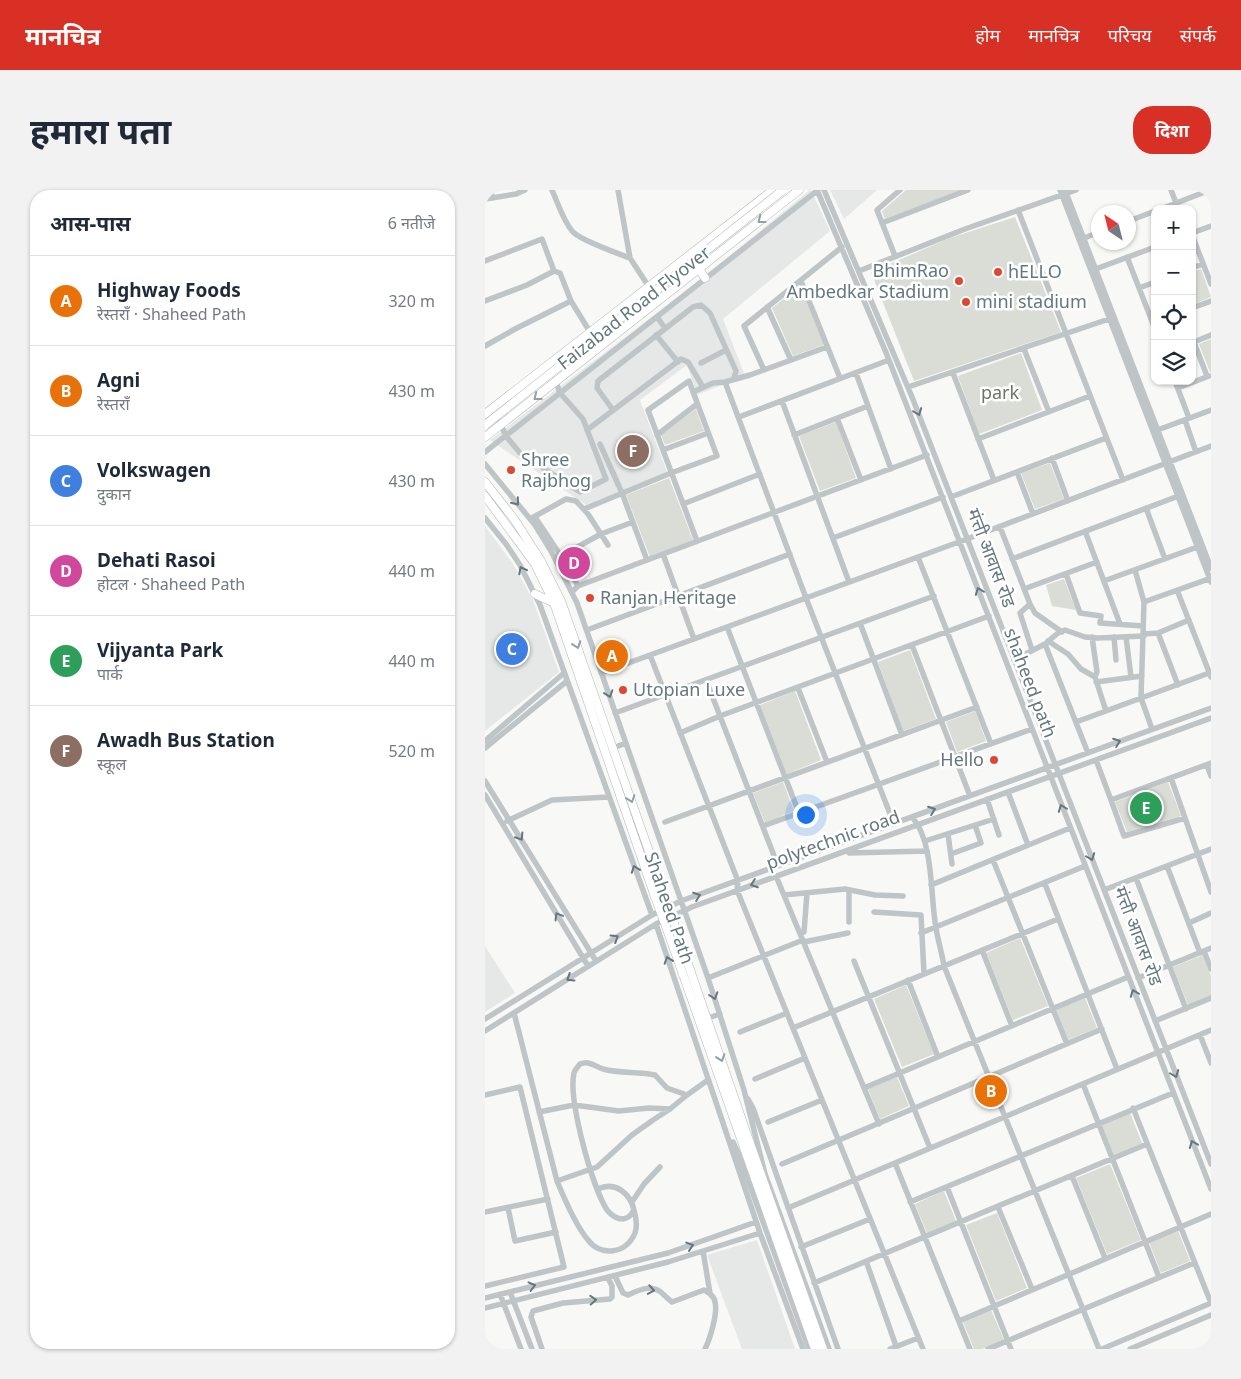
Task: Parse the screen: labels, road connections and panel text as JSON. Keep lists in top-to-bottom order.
{
  "streets": {
    "highway": ["Faizabad Road Flyover", "Shaheed Path"],
    "street": ["मंत्ती आवास रोड", "shaheed path", "polytechnic road"]
  },
  "crossings": [
    ["मंत्ती आवास रोड", "shaheed path"],
    ["मंत्ती आवास रोड", "polytechnic road"],
    ["shaheed path", "polytechnic road"]
  ],
  "parks": ["park"],
  "places": [
    "hELLO",
    "BhimRao Ambedkar Stadium",
    "mini stadium",
    "Shree Rajbhog",
    "Ranjan Heritage",
    "Utopian Luxe",
    "Hello"
  ],
  "north": "top left",
  "page": {
    "header": "मानचित्र",
    "nav": [
      "होम",
      "मानचित्र",
      "परिचय",
      "संपर्क"
    ],
    "buttons": "दिशा",
    "title": "हमारा पता",
    "heading": ["आस-पास", "6 नतीजे"],
    "map_buttons": ["+", "−"],
    "list": [
      {
        "mark": "A",
        "name": "Highway Foods",
        "note": "रेस्तराँ · Shaheed Path",
        "value": "320 m"
      },
      {
        "mark": "B",
        "name": "Agni",
        "note": "रेस्तराँ",
        "value": "430 m"
      },
      {
        "mark": "C",
        "name": "Volkswagen",
        "note": "दुकान",
        "value": "430 m"
      },
      {
        "mark": "D",
        "name": "Dehati Rasoi",
        "note": "होटल · Shaheed Path",
        "value": "440 m"
      },
      {
        "mark": "E",
        "name": "Vijyanta Park",
        "note": "पार्क",
        "value": "440 m"
      },
      {
        "mark": "F",
        "name": "Awadh Bus Station",
        "note": "स्कूल",
        "value": "520 m"
      }
    ],
    "pins": [
      "F",
      "D",
      "C",
      "A",
      "E",
      "B"
    ]
  }
}
